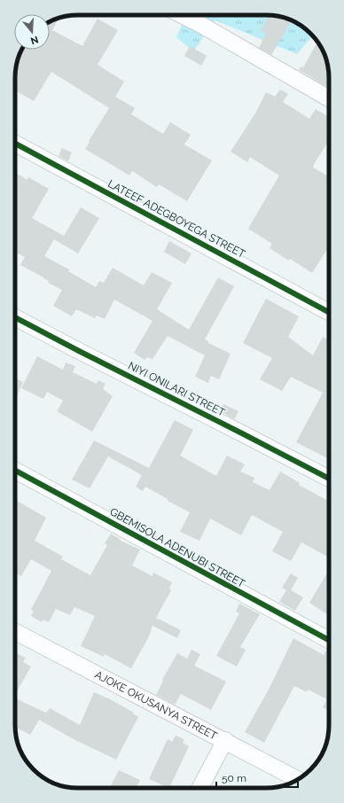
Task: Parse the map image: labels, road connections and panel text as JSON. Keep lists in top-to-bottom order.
{
  "streets": {
    "street": [
      "LATEEF ADEGBOYEGA STREET",
      "NIYI ONILARI STREET",
      "GBEMISOLA ADENUBI STREET",
      "AJOKE OKUSANYA STREET"
    ]
  },
  "scale_bar": "50 m",
  "north": "bottom"
}
